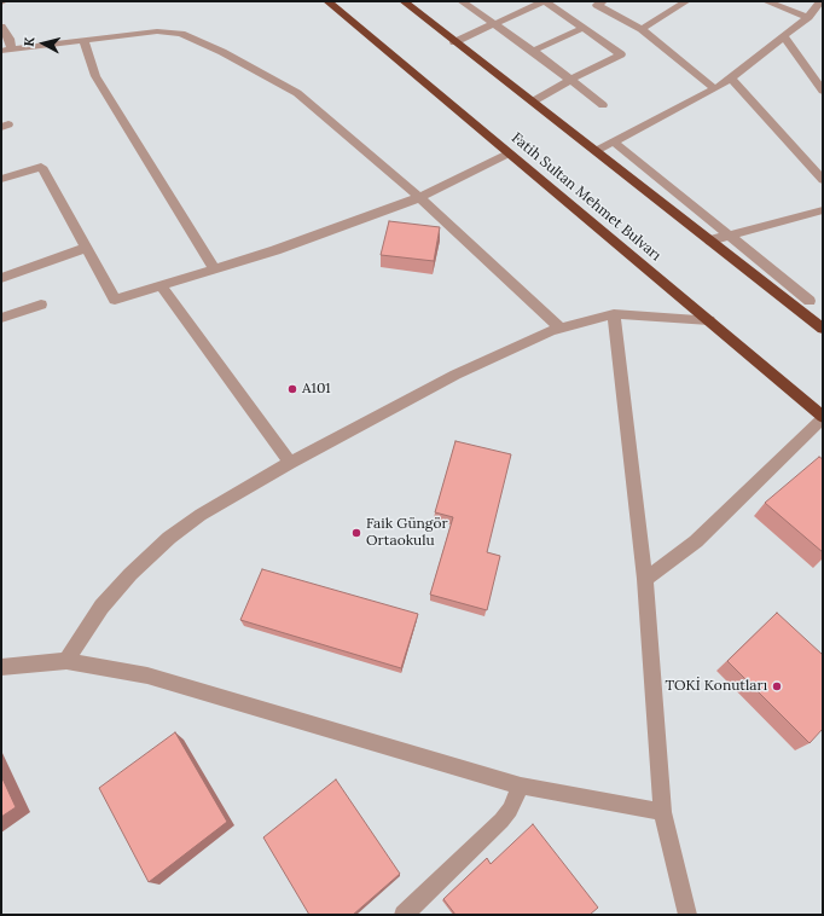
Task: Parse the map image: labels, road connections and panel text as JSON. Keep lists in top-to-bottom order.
{
  "streets": {
    "highway": ["Fatih Sultan Mehmet Bulvarı"]
  },
  "places": ["A101", "Faik Güngör Ortaokulu", "TOKİ Konutları"],
  "north": "left"
}
